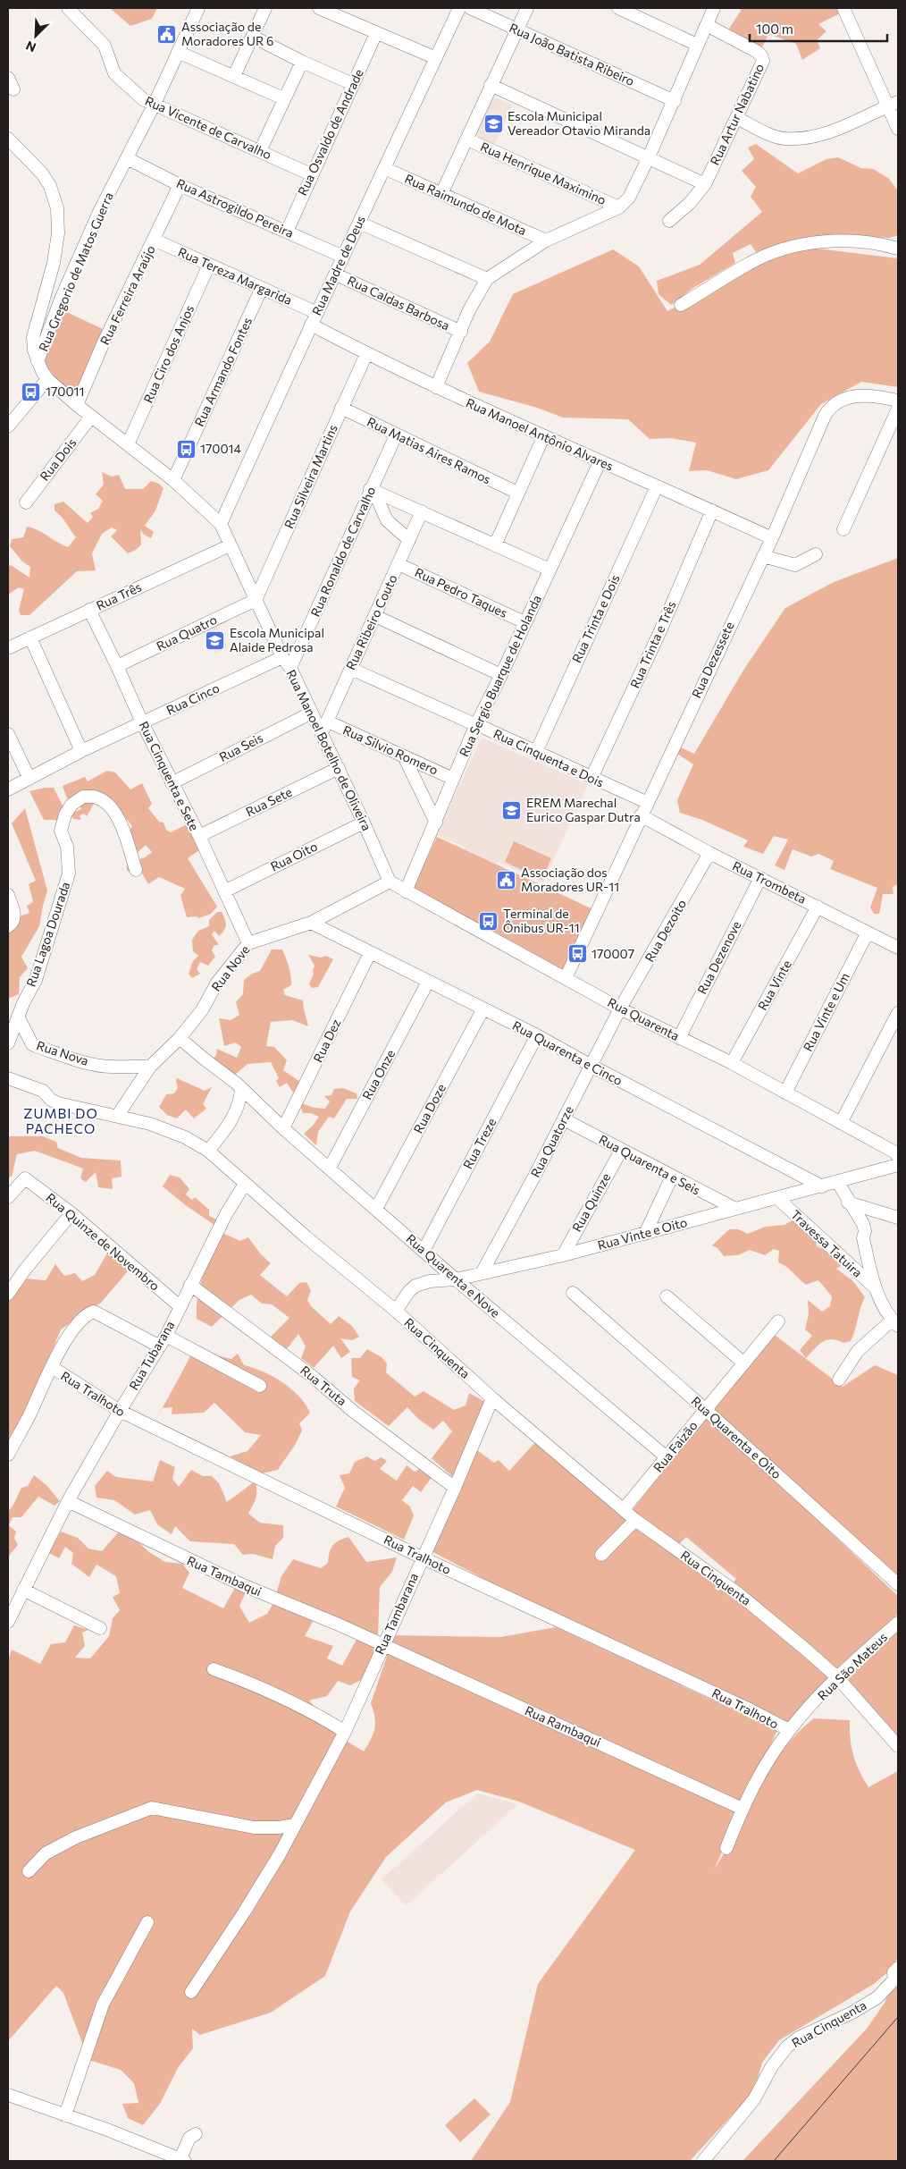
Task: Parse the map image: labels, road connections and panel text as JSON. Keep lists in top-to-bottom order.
{
  "streets": {
    "street": [
      "Rua João Batista Ribeiro",
      "Rua Artur Nabatino",
      "Rua Vicente de Carvalho",
      "Rua Osvaldo de Andrade",
      "Rua Henrique Maximino",
      "Rua Raimundo de Mota",
      "Rua Astrogildo Pereira",
      "Rua Madre de Deus",
      "Rua Gregorio de Matos Guerra",
      "Rua Tereza Margarida",
      "Rua Ferreira Araújo",
      "Rua Caldas Barbosa",
      "Rua Ciro dos Anjos",
      "Rua Armando Fontes",
      "Rua Manoel Antônio Alvares",
      "Rua Matias Aires Ramos",
      "Rua Dois",
      "Rua Silveira Martins",
      "Rua Ronaldo de Carvalho",
      "Rua Pedro Taques",
      "Rua Três",
      "Rua Trinta e Dois",
      "Rua Ribeiro Couto",
      "Rua Quatro",
      "Rua Trinta e Três",
      "Rua Dezessete",
      "Rua Sergio Buarque de Holanda",
      "Rua Cinco",
      "Rua Seis",
      "Rua Manoel Botelho de Oliveira",
      "Rua Silvio Romero",
      "Rua Cinquenta e Dois",
      "Rua Cinquenta e Sete",
      "Rua Sete",
      "Rua Oito",
      "Rua Trombeta",
      "Rua Dezoito",
      "Rua Lagoa Dourada",
      "Rua Dezenove",
      "Rua Nove",
      "Rua Vinte",
      "Rua Vinte e Um",
      "Rua Quarenta",
      "Rua Dez",
      "Rua Nova",
      "Rua Quarenta e Cinco",
      "Rua Onze",
      "Rua Doze",
      "Rua Quatorze",
      "Rua Treze",
      "Rua Quarenta e Seis",
      "Rua Quinze",
      "Rua Vinte e Oito",
      "Rua Quinze de Novembro",
      "Travessa Tatuira",
      "Rua Quarenta e Nove",
      "Rua Cinquenta",
      "Rua Tubarana",
      "Rua Truta",
      "Rua Tralhoto",
      "Rua Quarenta e Oito",
      "Rua Faizão",
      "Rua Tambaqui",
      "Rua Tambarana",
      "Rua São Mateus",
      "Rua Rambaqui"
    ]
  },
  "crossings": [
    ["Rua Vicente de Carvalho", "Rua Osvaldo de Andrade"],
    ["Rua Vicente de Carvalho", "Rua Gregorio de Matos Guerra"],
    ["Rua Osvaldo de Andrade", "Rua Astrogildo Pereira"],
    ["Rua Raimundo de Mota", "Rua Madre de Deus"],
    ["Rua Astrogildo Pereira", "Rua Madre de Deus"],
    ["Rua Astrogildo Pereira", "Rua Gregorio de Matos Guerra"],
    ["Rua Astrogildo Pereira", "Rua Ferreira Araújo"],
    ["Rua Madre de Deus", "Rua Tereza Margarida"],
    ["Rua Madre de Deus", "Rua Caldas Barbosa"],
    ["Rua Madre de Deus", "Rua Manoel Antônio Alvares"],
    ["Rua Madre de Deus", "Rua Manoel Botelho de Oliveira"],
    ["Rua Tereza Margarida", "Rua Ferreira Araújo"],
    ["Rua Tereza Margarida", "Rua Ciro dos Anjos"],
    ["Rua Tereza Margarida", "Rua Armando Fontes"],
    ["Rua Manoel Antônio Alvares", "Rua Silveira Martins"],
    ["Rua Manoel Antônio Alvares", "Rua Trinta e Dois"],
    ["Rua Manoel Antônio Alvares", "Rua Trinta e Três"],
    ["Rua Manoel Antônio Alvares", "Rua Dezessete"],
    ["Rua Manoel Antônio Alvares", "Rua Sergio Buarque de Holanda"],
    ["Rua Matias Aires Ramos", "Rua Silveira Martins"],
    ["Rua Matias Aires Ramos", "Rua Ronaldo de Carvalho"],
    ["Rua Silveira Martins", "Rua Quatro"],
    ["Rua Silveira Martins", "Rua Manoel Botelho de Oliveira"],
    ["Rua Ronaldo de Carvalho", "Rua Manoel Botelho de Oliveira"],
    ["Rua Pedro Taques", "Rua Ribeiro Couto"],
    ["Rua Pedro Taques", "Rua Sergio Buarque de Holanda"],
    ["Rua Três", "Rua Manoel Botelho de Oliveira"],
    ["Rua Três", "Rua Cinquenta e Sete"],
    ["Rua Trinta e Dois", "Rua Cinquenta e Dois"],
    ["Rua Ribeiro Couto", "Rua Manoel Botelho de Oliveira"],
    ["Rua Ribeiro Couto", "Rua Silvio Romero"],
    ["Rua Ribeiro Couto", "Rua Cinquenta e Dois"],
    ["Rua Quatro", "Rua Manoel Botelho de Oliveira"],
    ["Rua Quatro", "Rua Cinquenta e Sete"],
    ["Rua Trinta e Três", "Rua Cinquenta e Dois"],
    ["Rua Dezessete", "Rua Cinquenta e Dois"],
    ["Rua Dezessete", "Rua Trombeta"],
    ["Rua Dezessete", "Rua Quarenta"],
    ["Rua Sergio Buarque de Holanda", "Rua Silvio Romero"],
    ["Rua Sergio Buarque de Holanda", "Rua Cinquenta e Dois"],
    ["Rua Sergio Buarque de Holanda", "Rua Quarenta"],
    ["Rua Cinco", "Rua Manoel Botelho de Oliveira"],
    ["Rua Cinco", "Rua Cinquenta e Sete"],
    ["Rua Seis", "Rua Manoel Botelho de Oliveira"],
    ["Rua Seis", "Rua Cinquenta e Sete"],
    ["Rua Manoel Botelho de Oliveira", "Rua Sete"],
    ["Rua Manoel Botelho de Oliveira", "Rua Oito"],
    ["Rua Manoel Botelho de Oliveira", "Rua Nove"],
    ["Rua Manoel Botelho de Oliveira", "Rua Quarenta"],
    ["Rua Cinquenta e Sete", "Rua Sete"],
    ["Rua Cinquenta e Sete", "Rua Oito"],
    ["Rua Cinquenta e Sete", "Rua Nove"],
    ["Rua Trombeta", "Rua Dezoito"],
    ["Rua Trombeta", "Rua Dezenove"],
    ["Rua Trombeta", "Rua Vinte"],
    ["Rua Trombeta", "Rua Vinte e Um"],
    ["Rua Dezoito", "Rua Quarenta"],
    ["Rua Dezoito", "Rua Quatorze"],
    ["Rua Lagoa Dourada", "Rua Nova"],
    ["Rua Dezenove", "Rua Quarenta"],
    ["Rua Nove", "Rua Quarenta"],
    ["Rua Nove", "Rua Nova"],
    ["Rua Nove", "Rua Quarenta e Cinco"],
    ["Rua Nove", "Rua Quarenta e Nove"],
    ["Rua Nove", "Rua Cinquenta"],
    ["Rua Vinte", "Rua Quarenta"],
    ["Rua Vinte e Um", "Rua Quarenta"],
    ["Rua Quarenta", "Rua Quatorze"],
    ["Rua Dez", "Rua Quarenta e Cinco"],
    ["Rua Dez", "Rua Quarenta e Nove"],
    ["Rua Quarenta e Cinco", "Rua Onze"],
    ["Rua Quarenta e Cinco", "Rua Doze"],
    ["Rua Quarenta e Cinco", "Rua Quatorze"],
    ["Rua Quarenta e Cinco", "Rua Treze"],
    ["Rua Quarenta e Cinco", "Rua Vinte e Oito"],
    ["Rua Onze", "Rua Quarenta e Nove"],
    ["Rua Doze", "Rua Quarenta e Nove"],
    ["Rua Quatorze", "Rua Quarenta e Seis"],
    ["Rua Quatorze", "Rua Vinte e Oito"],
    ["Rua Treze", "Rua Quarenta e Nove"],
    ["Rua Quarenta e Seis", "Rua Quinze"],
    ["Rua Quarenta e Seis", "Rua Vinte e Oito"],
    ["Rua Quinze", "Rua Vinte e Oito"],
    ["Rua Vinte e Oito", "Travessa Tatuira"],
    ["Rua Vinte e Oito", "Rua Quarenta e Nove"],
    ["Rua Vinte e Oito", "Rua Cinquenta"],
    ["Rua Quinze de Novembro", "Rua Tubarana"],
    ["Rua Quarenta e Nove", "Rua Faizão"],
    ["Rua Cinquenta", "Rua Tubarana"],
    ["Rua Cinquenta", "Rua Faizão"],
    ["Rua Cinquenta", "Rua Tambarana"],
    ["Rua Cinquenta", "Rua São Mateus"],
    ["Rua Tubarana", "Rua Truta"],
    ["Rua Tubarana", "Rua Tralhoto"],
    ["Rua Tubarana", "Rua Tambaqui"],
    ["Rua Truta", "Rua Tambarana"],
    ["Rua Tralhoto", "Rua Tambarana"],
    ["Rua Tralhoto", "Rua São Mateus"],
    ["Rua Quarenta e Oito", "Rua Faizão"],
    ["Rua Tambaqui", "Rua Tambarana"],
    ["Rua Tambaqui", "Rua Rambaqui"],
    ["Rua Tambarana", "Rua Rambaqui"],
    ["Rua São Mateus", "Rua Rambaqui"]
  ],
  "districts": ["ZUMBI DO PACHECO"],
  "places": {
    "public building": ["Associação de Moradores UR 6", "Associação dos Moradores UR-11"],
    "school or university": ["Escola Municipal Vereador Otavio Miranda", "Escola Municipal Alaide Pedrosa", "EREM Marechal Eurico Gaspar Dutra"],
    "bus stop": [
      "170011",
      "170014",
      "Terminal de Ônibus UR-11",
      "170007"
    ]
  },
  "scale_bar": "100 m",
  "north": "bottom left"
}
